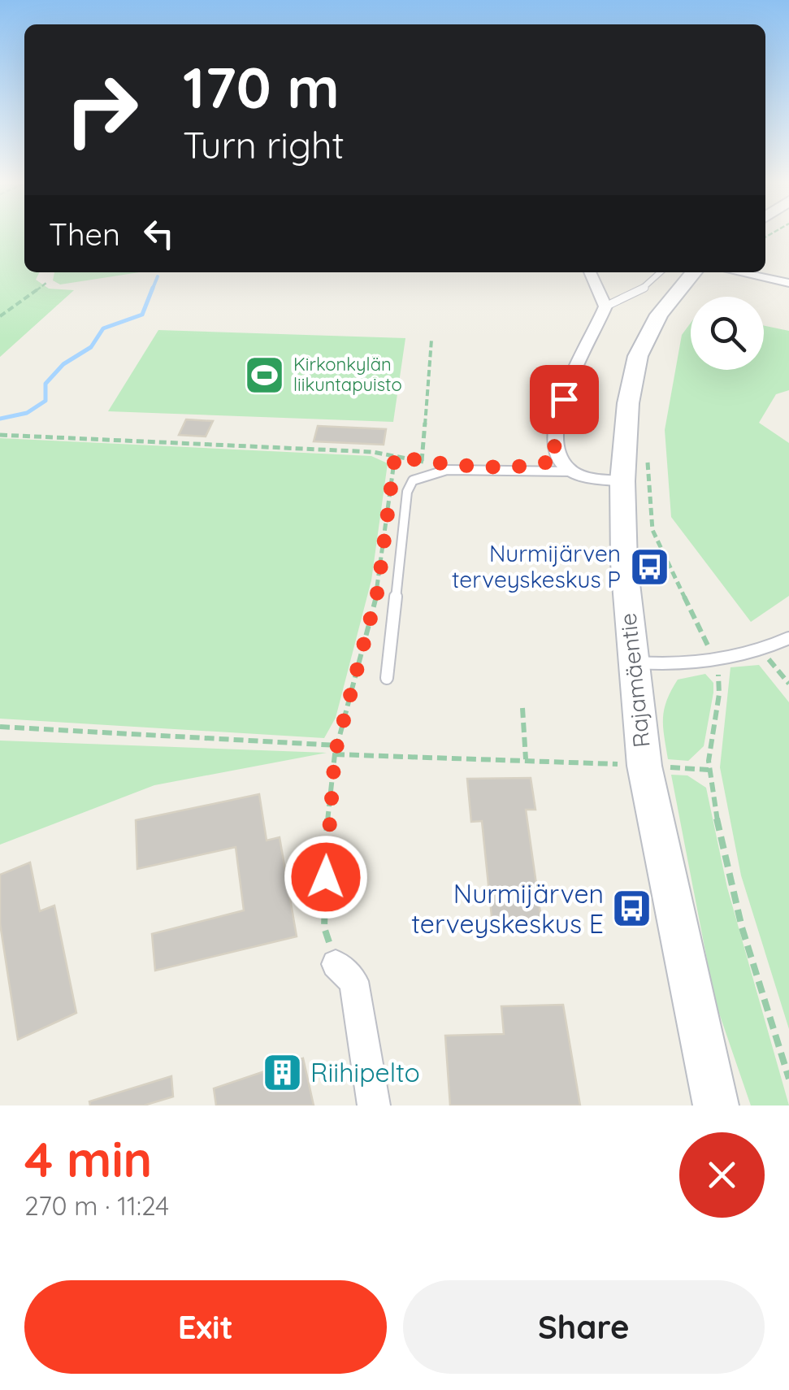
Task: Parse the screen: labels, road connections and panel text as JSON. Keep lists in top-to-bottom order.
{
  "streets": {
    "main road": ["Rajamäentie"]
  },
  "places": {
    "sports": ["Kirkonkylän liikuntapuisto"],
    "bus stop": ["Nurmijärven terveyskeskus P", "Nurmijärven terveyskeskus E"],
    "building": ["Riihipelto"]
  },
  "page": {
    "turn": ["170 m", "Turn right"],
    "then": "Then",
    "heading": ["4 min", "270 m · 11:24"],
    "buttons": ["Exit", "Share"]
  }
}
